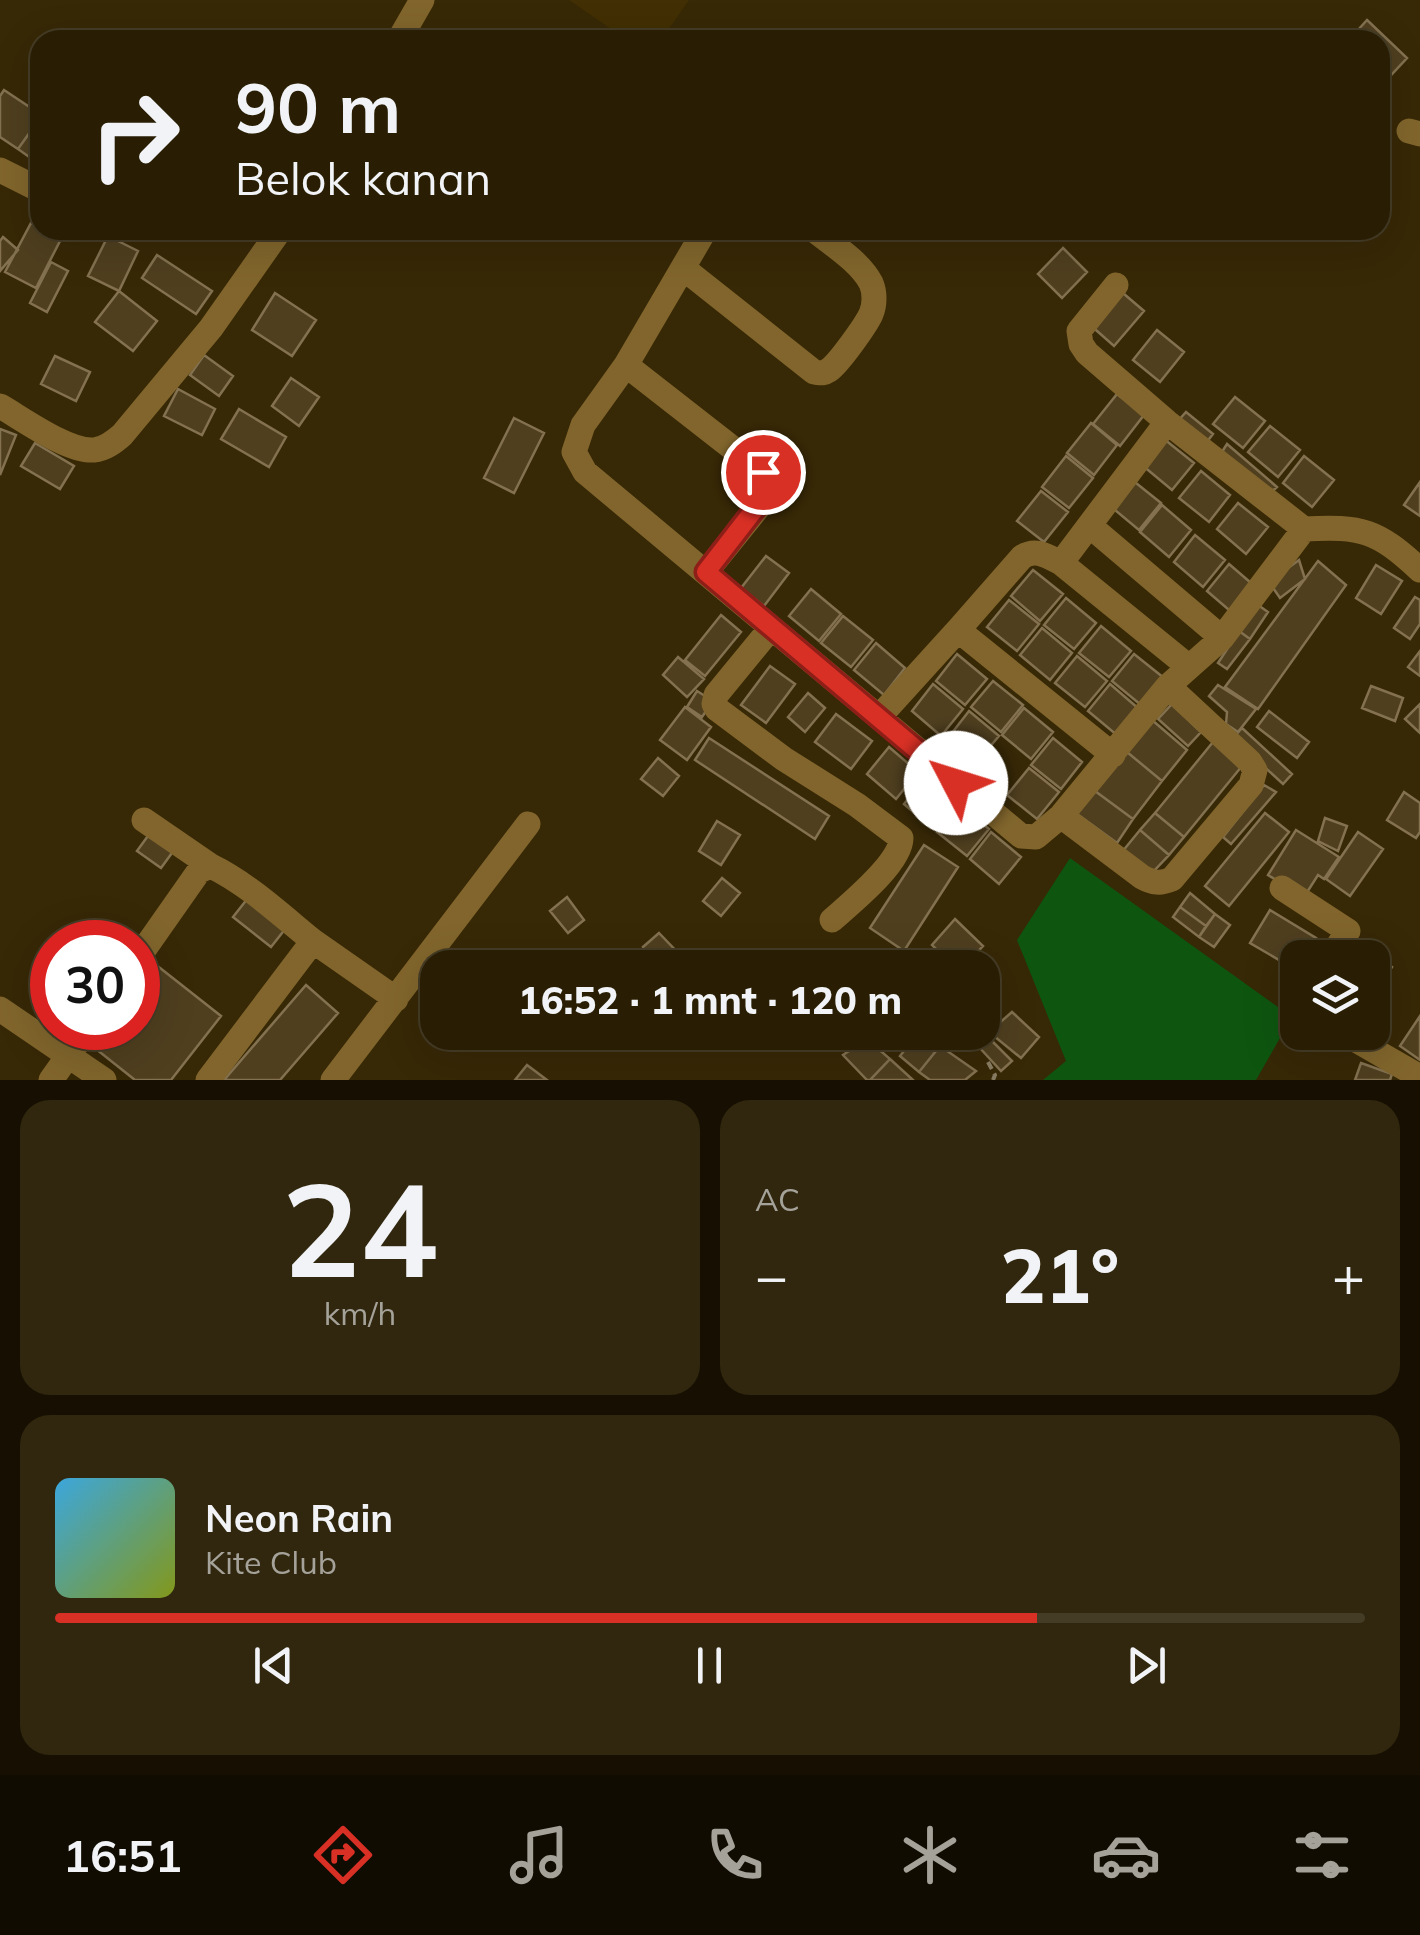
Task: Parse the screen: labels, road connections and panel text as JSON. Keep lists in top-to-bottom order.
{
  "page": {
    "turn": ["90 m", "Belok kanan"],
    "limit": "30",
    "trip": "16:52 · 1 mnt · 120 m",
    "tile": [
      ["24", "km/h"],
      "AC"
    ],
    "heat": ["−", "21°", "+"],
    "song": ["Neon Rain", "Kite Club"],
    "tabs": "16:51"
  }
}
